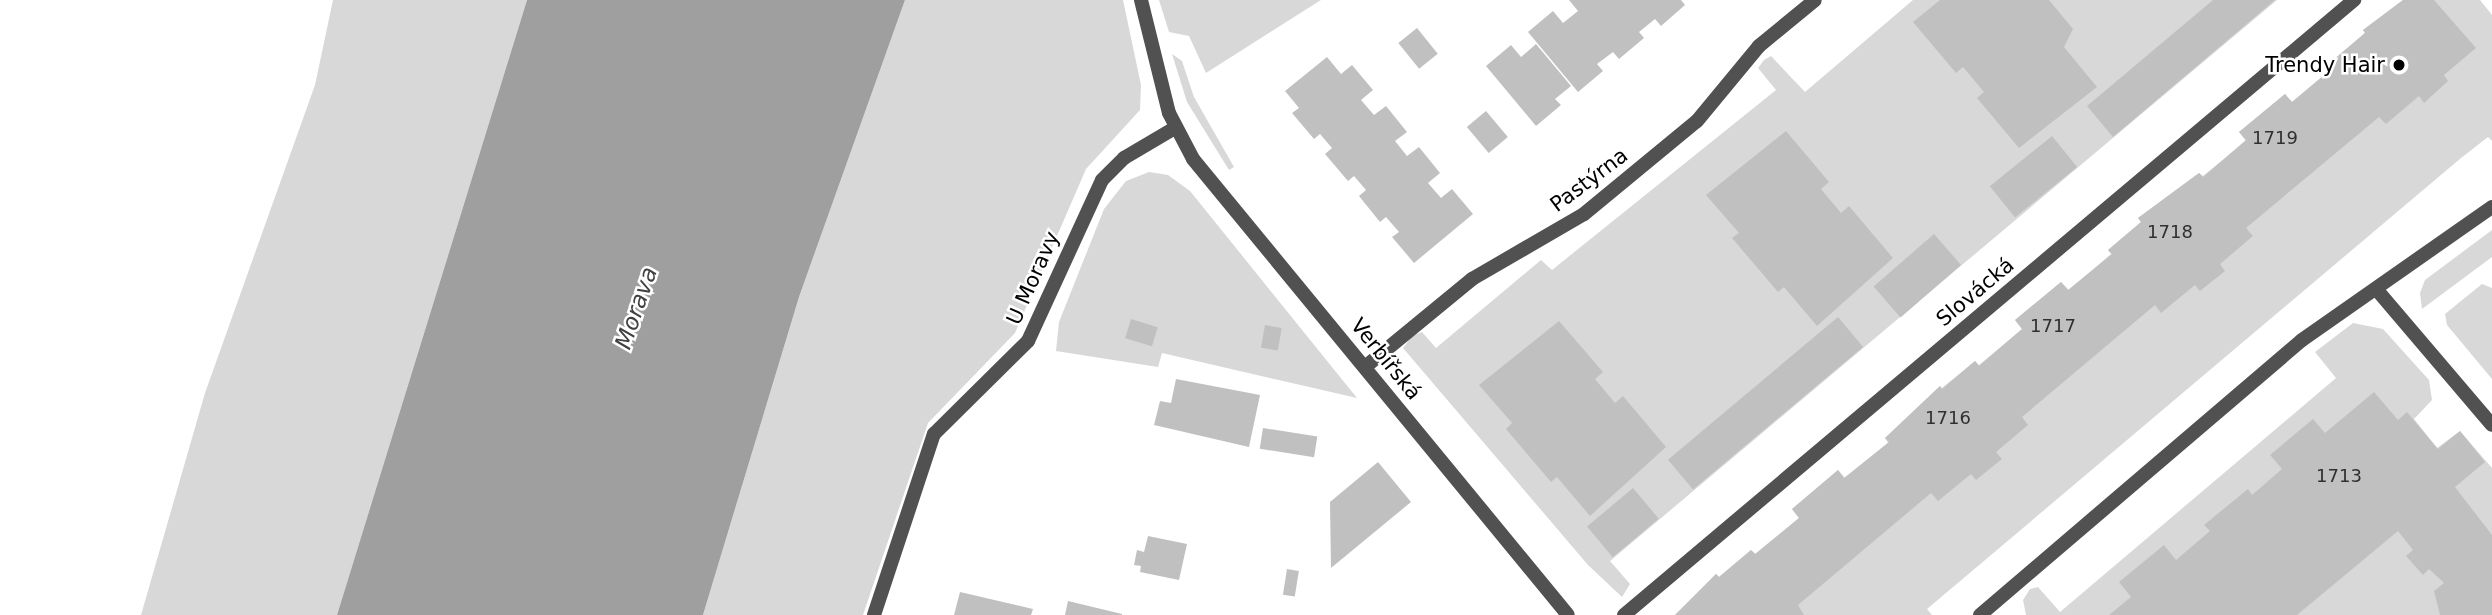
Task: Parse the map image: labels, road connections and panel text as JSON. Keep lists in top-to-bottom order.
{
  "streets": {
    "street": [
      "Pastýrna",
      "U Moravy",
      "Slovácká",
      "Verbířská"
    ]
  },
  "crossings": [
    ["Pastýrna", "Verbířská"],
    ["U Moravy", "Verbířská"]
  ],
  "water": ["Morava"],
  "places": ["Trendy Hair"],
  "house_numbers": [
    "1719",
    "1718",
    "1717",
    "1716",
    "1713"
  ]
}
